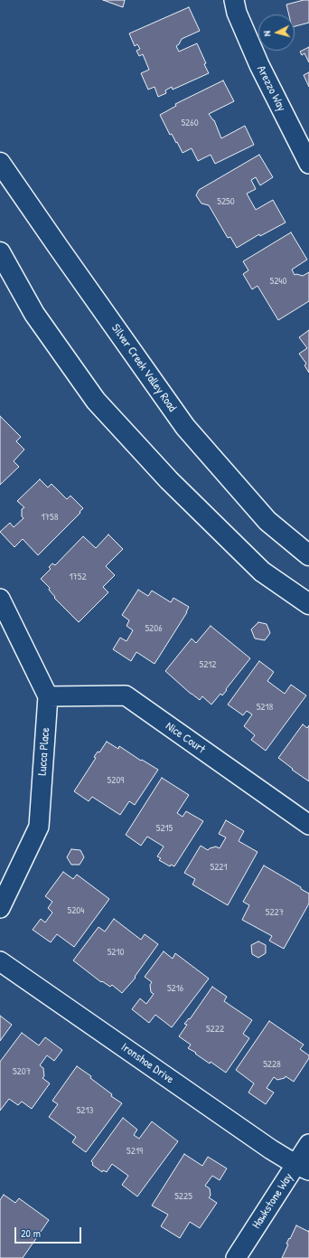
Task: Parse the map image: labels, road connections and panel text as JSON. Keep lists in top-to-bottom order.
{
  "streets": {
    "main road": ["Silver Creek Valley Road"],
    "street": [
      "Arezzo Way",
      "Nice Court",
      "Lucca Place",
      "Ironshoe Drive",
      "Hawkstone Way"
    ]
  },
  "crossings": [
    ["Nice Court", "Lucca Place"],
    ["Ironshoe Drive", "Hawkstone Way"]
  ],
  "house_numbers": [
    "5260",
    "5250",
    "5240",
    "1758",
    "1752",
    "5206",
    "5212",
    "5218",
    "5209",
    "5215",
    "5221",
    "5204",
    "5227",
    "5210",
    "5216",
    "5222",
    "5228",
    "5207",
    "5213",
    "5219",
    "5225"
  ],
  "scale_bar": "20 m",
  "north": "left"
}
